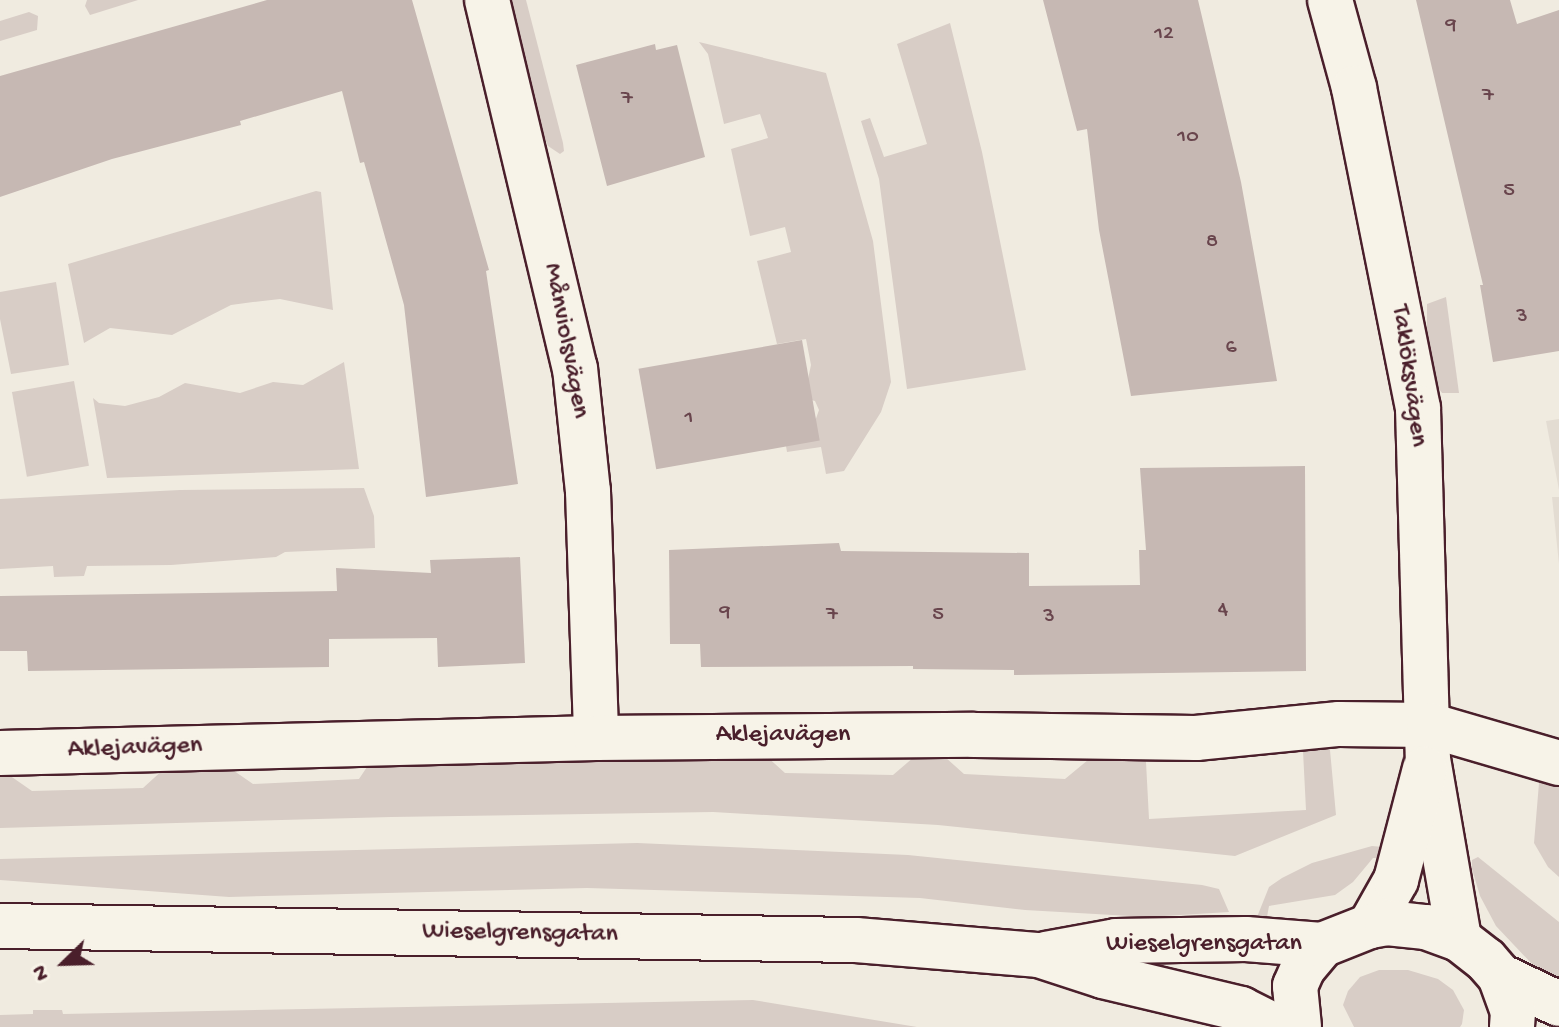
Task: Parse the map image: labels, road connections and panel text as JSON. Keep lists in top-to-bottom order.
{
  "streets": {
    "street": [
      "Månviolsvägen",
      "Taklöksvägen",
      "Aklejavägen",
      "Wieselgrensgatan"
    ]
  },
  "crossings": [
    ["Månviolsvägen", "Aklejavägen"],
    ["Taklöksvägen", "Aklejavägen"],
    ["Taklöksvägen", "Wieselgrensgatan"]
  ],
  "house_numbers": [
    "9",
    "12",
    "7",
    "7",
    "10",
    "5",
    "8",
    "3",
    "6",
    "1",
    "4",
    "9",
    "7",
    "5",
    "3"
  ],
  "north": "bottom left"
}
